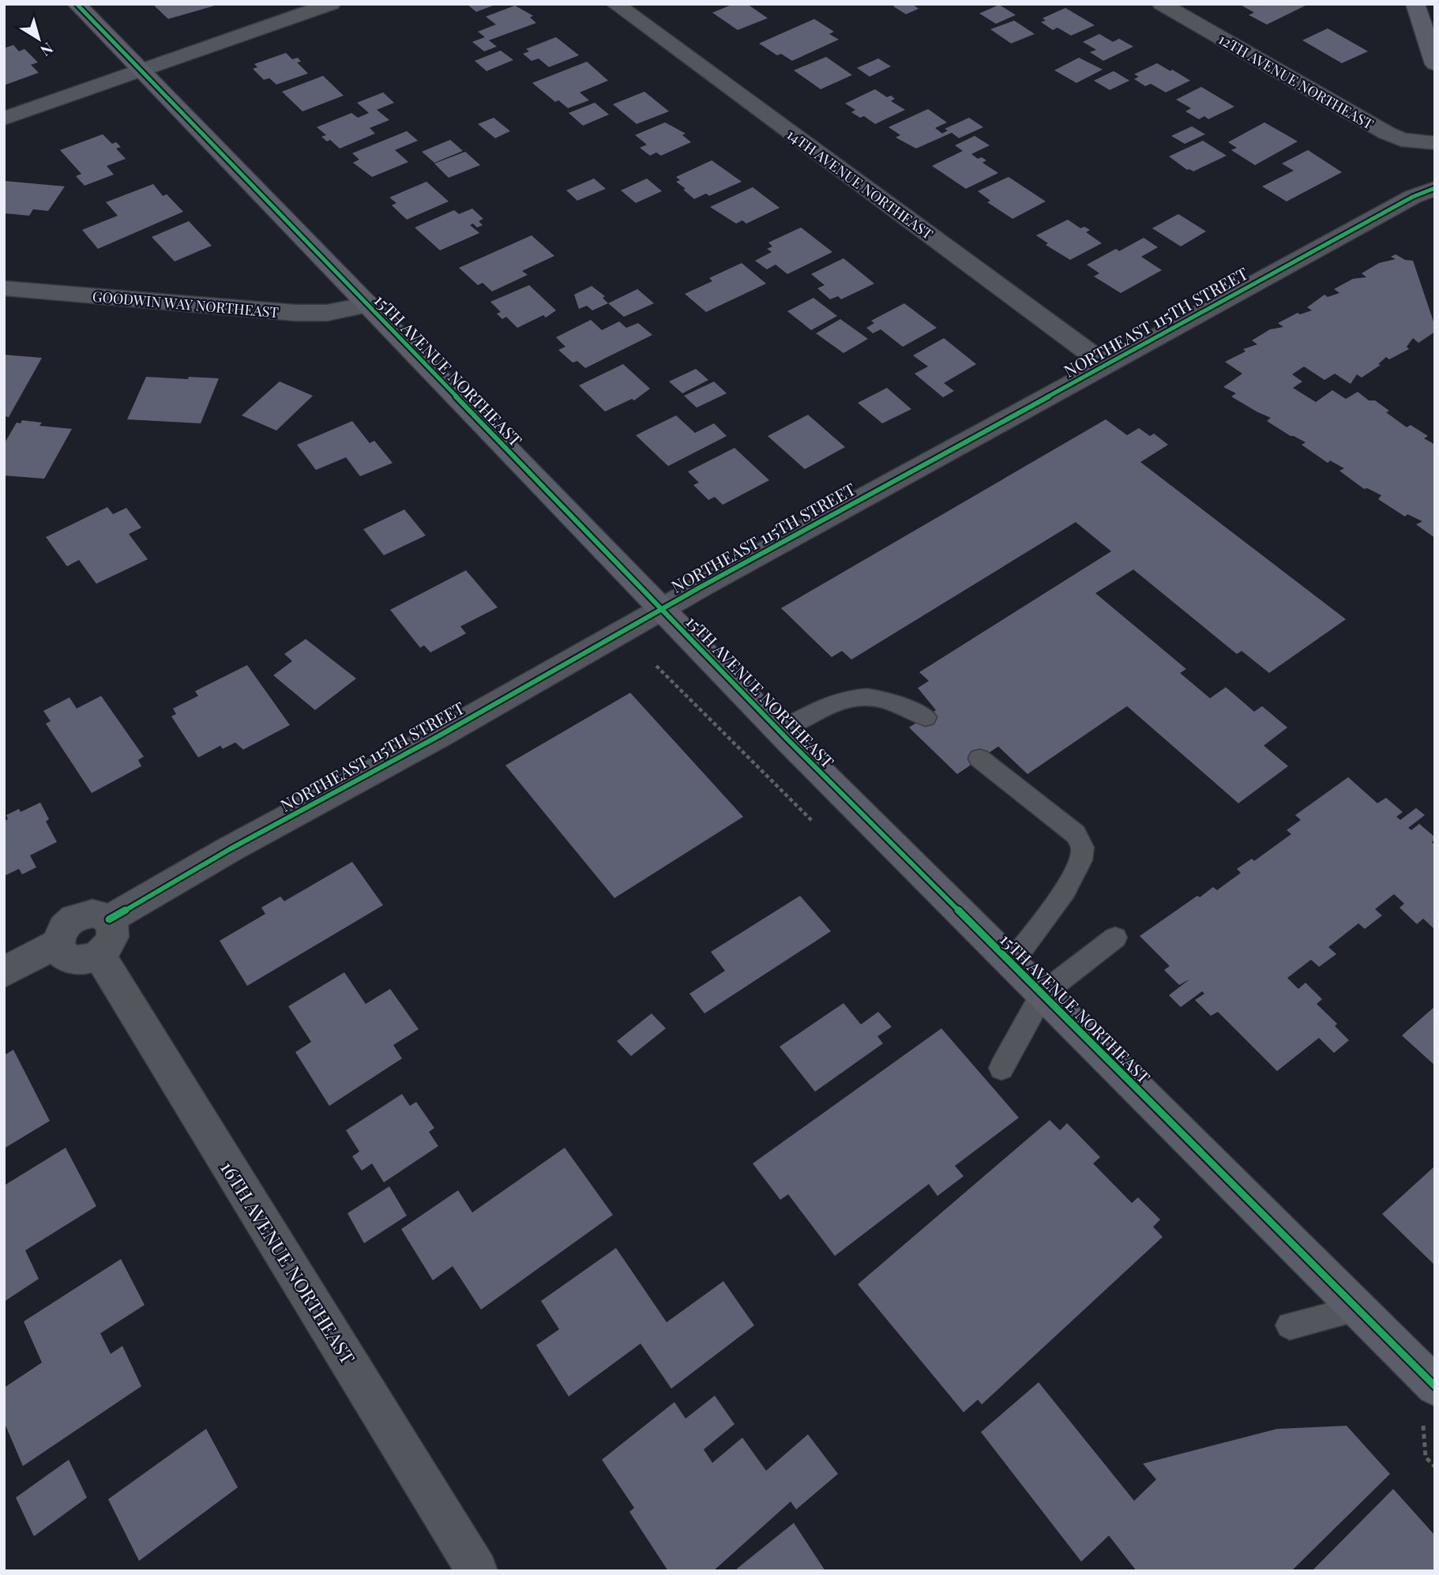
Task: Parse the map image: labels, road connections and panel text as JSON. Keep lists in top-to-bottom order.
{
  "streets": {
    "street": [
      "12TH AVENUE NORTHEAST",
      "14TH AVENUE NORTHEAST",
      "GOODWIN WAY NORTHEAST",
      "NORTHEAST 115TH STREET",
      "15TH AVENUE NORTHEAST",
      "16TH AVENUE NORTHEAST"
    ]
  },
  "crossings": [
    ["14TH AVENUE NORTHEAST", "NORTHEAST 115TH STREET"],
    ["GOODWIN WAY NORTHEAST", "15TH AVENUE NORTHEAST"],
    ["NORTHEAST 115TH STREET", "15TH AVENUE NORTHEAST"],
    ["NORTHEAST 115TH STREET", "16TH AVENUE NORTHEAST"]
  ],
  "north": "bottom right"
}
